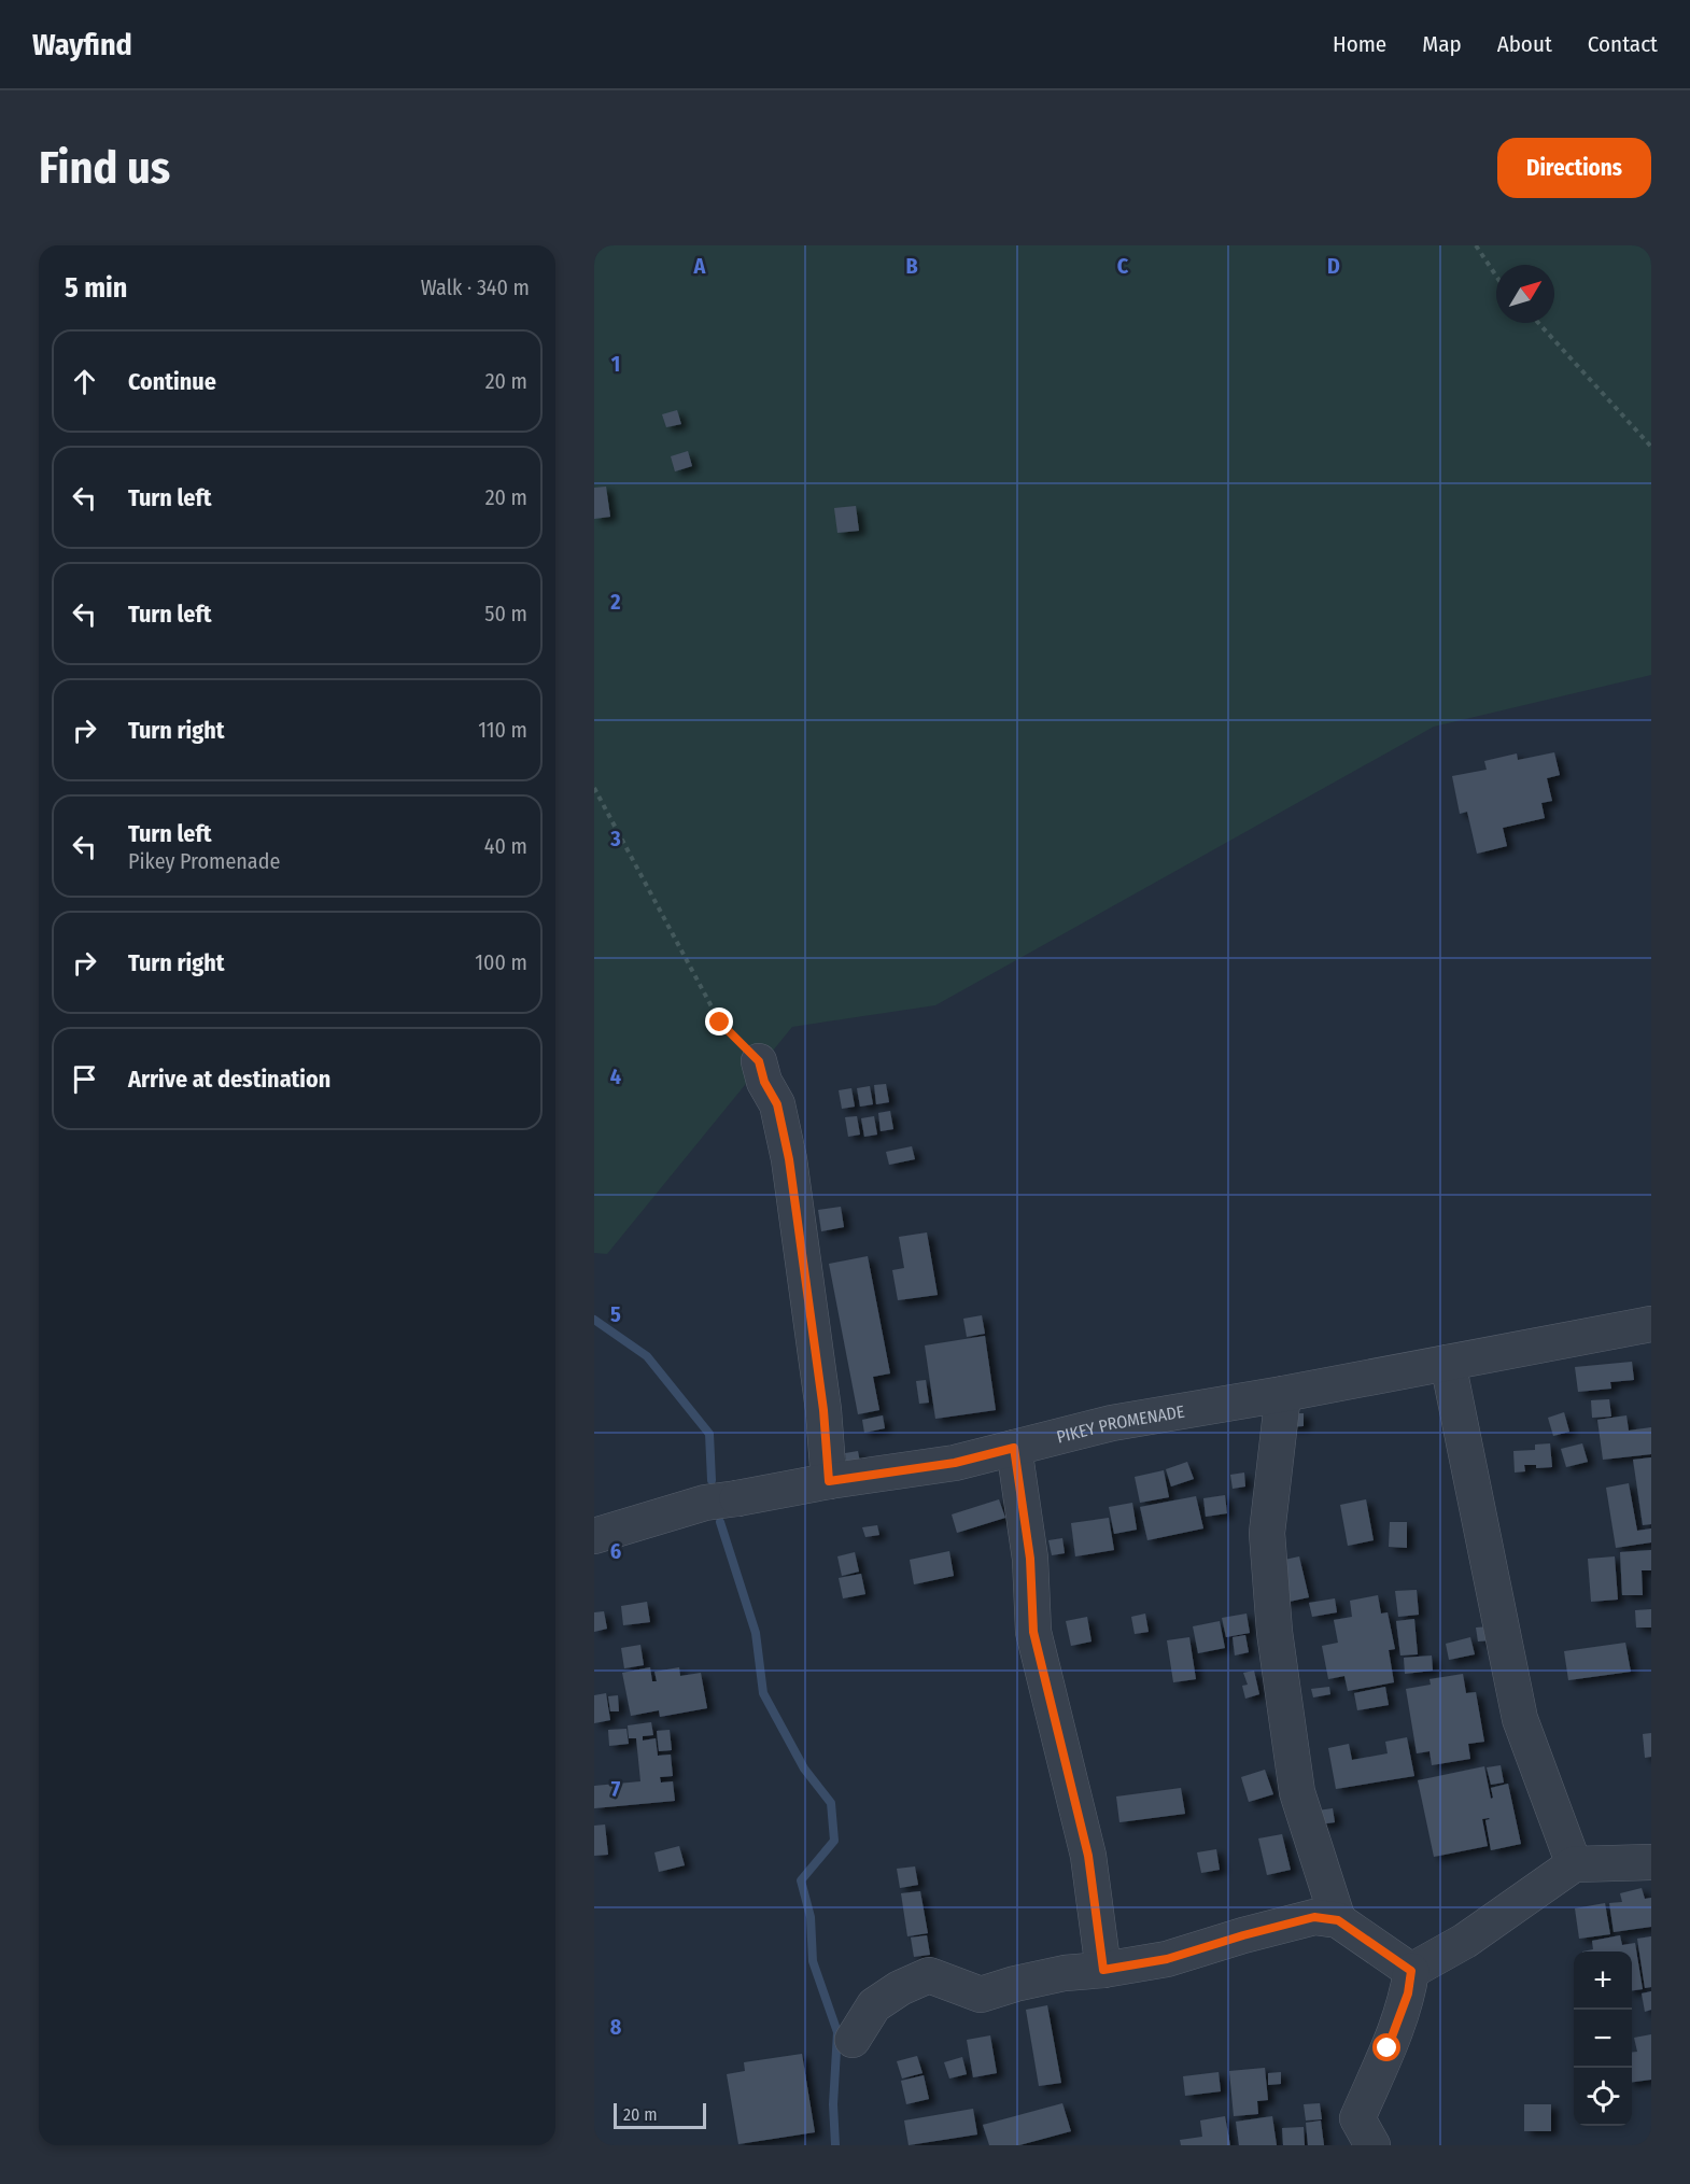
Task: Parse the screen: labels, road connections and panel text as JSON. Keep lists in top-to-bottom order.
{
  "streets": {
    "street": ["PIKEY PROMENADE"]
  },
  "scale_bar": "20 m",
  "north": "top right",
  "page": {
    "header": "Wayfind",
    "nav": [
      "Home",
      "Map",
      "About",
      "Contact"
    ],
    "buttons": "Directions",
    "title": "Find us",
    "heading": ["5 min", "Walk · 340 m"],
    "list": [
      ["Continue", "20 m"],
      ["Turn left", "20 m"],
      ["Turn left", "50 m"],
      ["Turn right", "110 m"],
      ["Turn left", "Pikey Promenade", "40 m"],
      ["Turn right", "100 m"],
      "Arrive at destination"
    ],
    "map_buttons": ["+", "−"],
    "scale": "20 m"
  },
  "grid": {
    "columns": [
      "A",
      "B",
      "C",
      "D"
    ],
    "rows": [
      "1",
      "2",
      "3",
      "4",
      "5",
      "6",
      "7",
      "8"
    ]
  }
}
